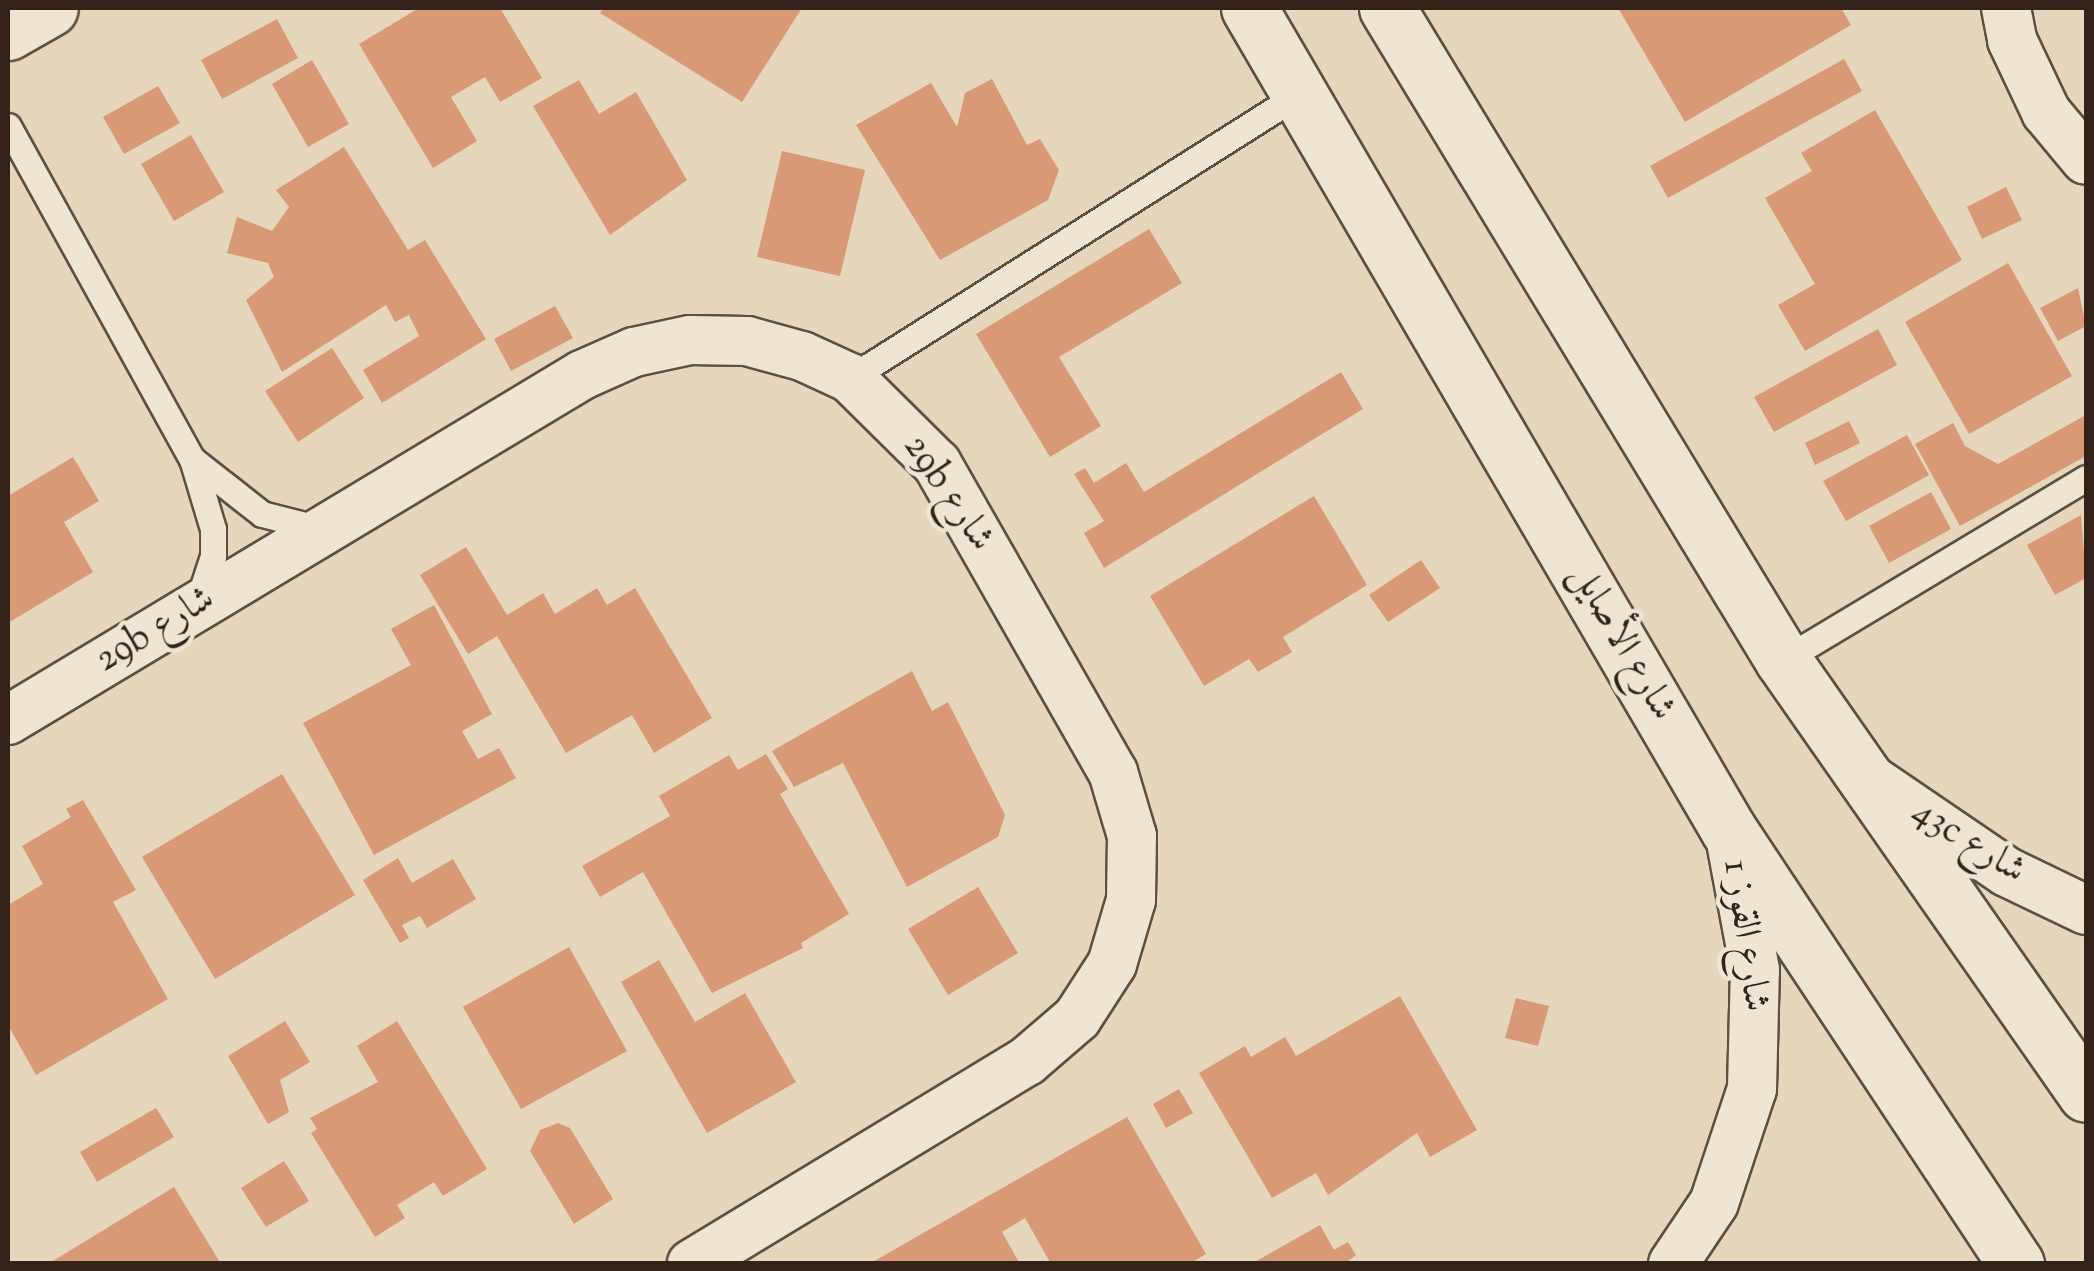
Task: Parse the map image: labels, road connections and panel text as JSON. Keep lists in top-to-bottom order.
{
  "streets": {
    "main road": ["شارع الأصايل"],
    "street": ["29b شارع", "43c شارع", "شارع القوز 1"]
  },
  "crossings": [
    ["شارع الأصايل", "شارع القوز 1"]
  ]
}
